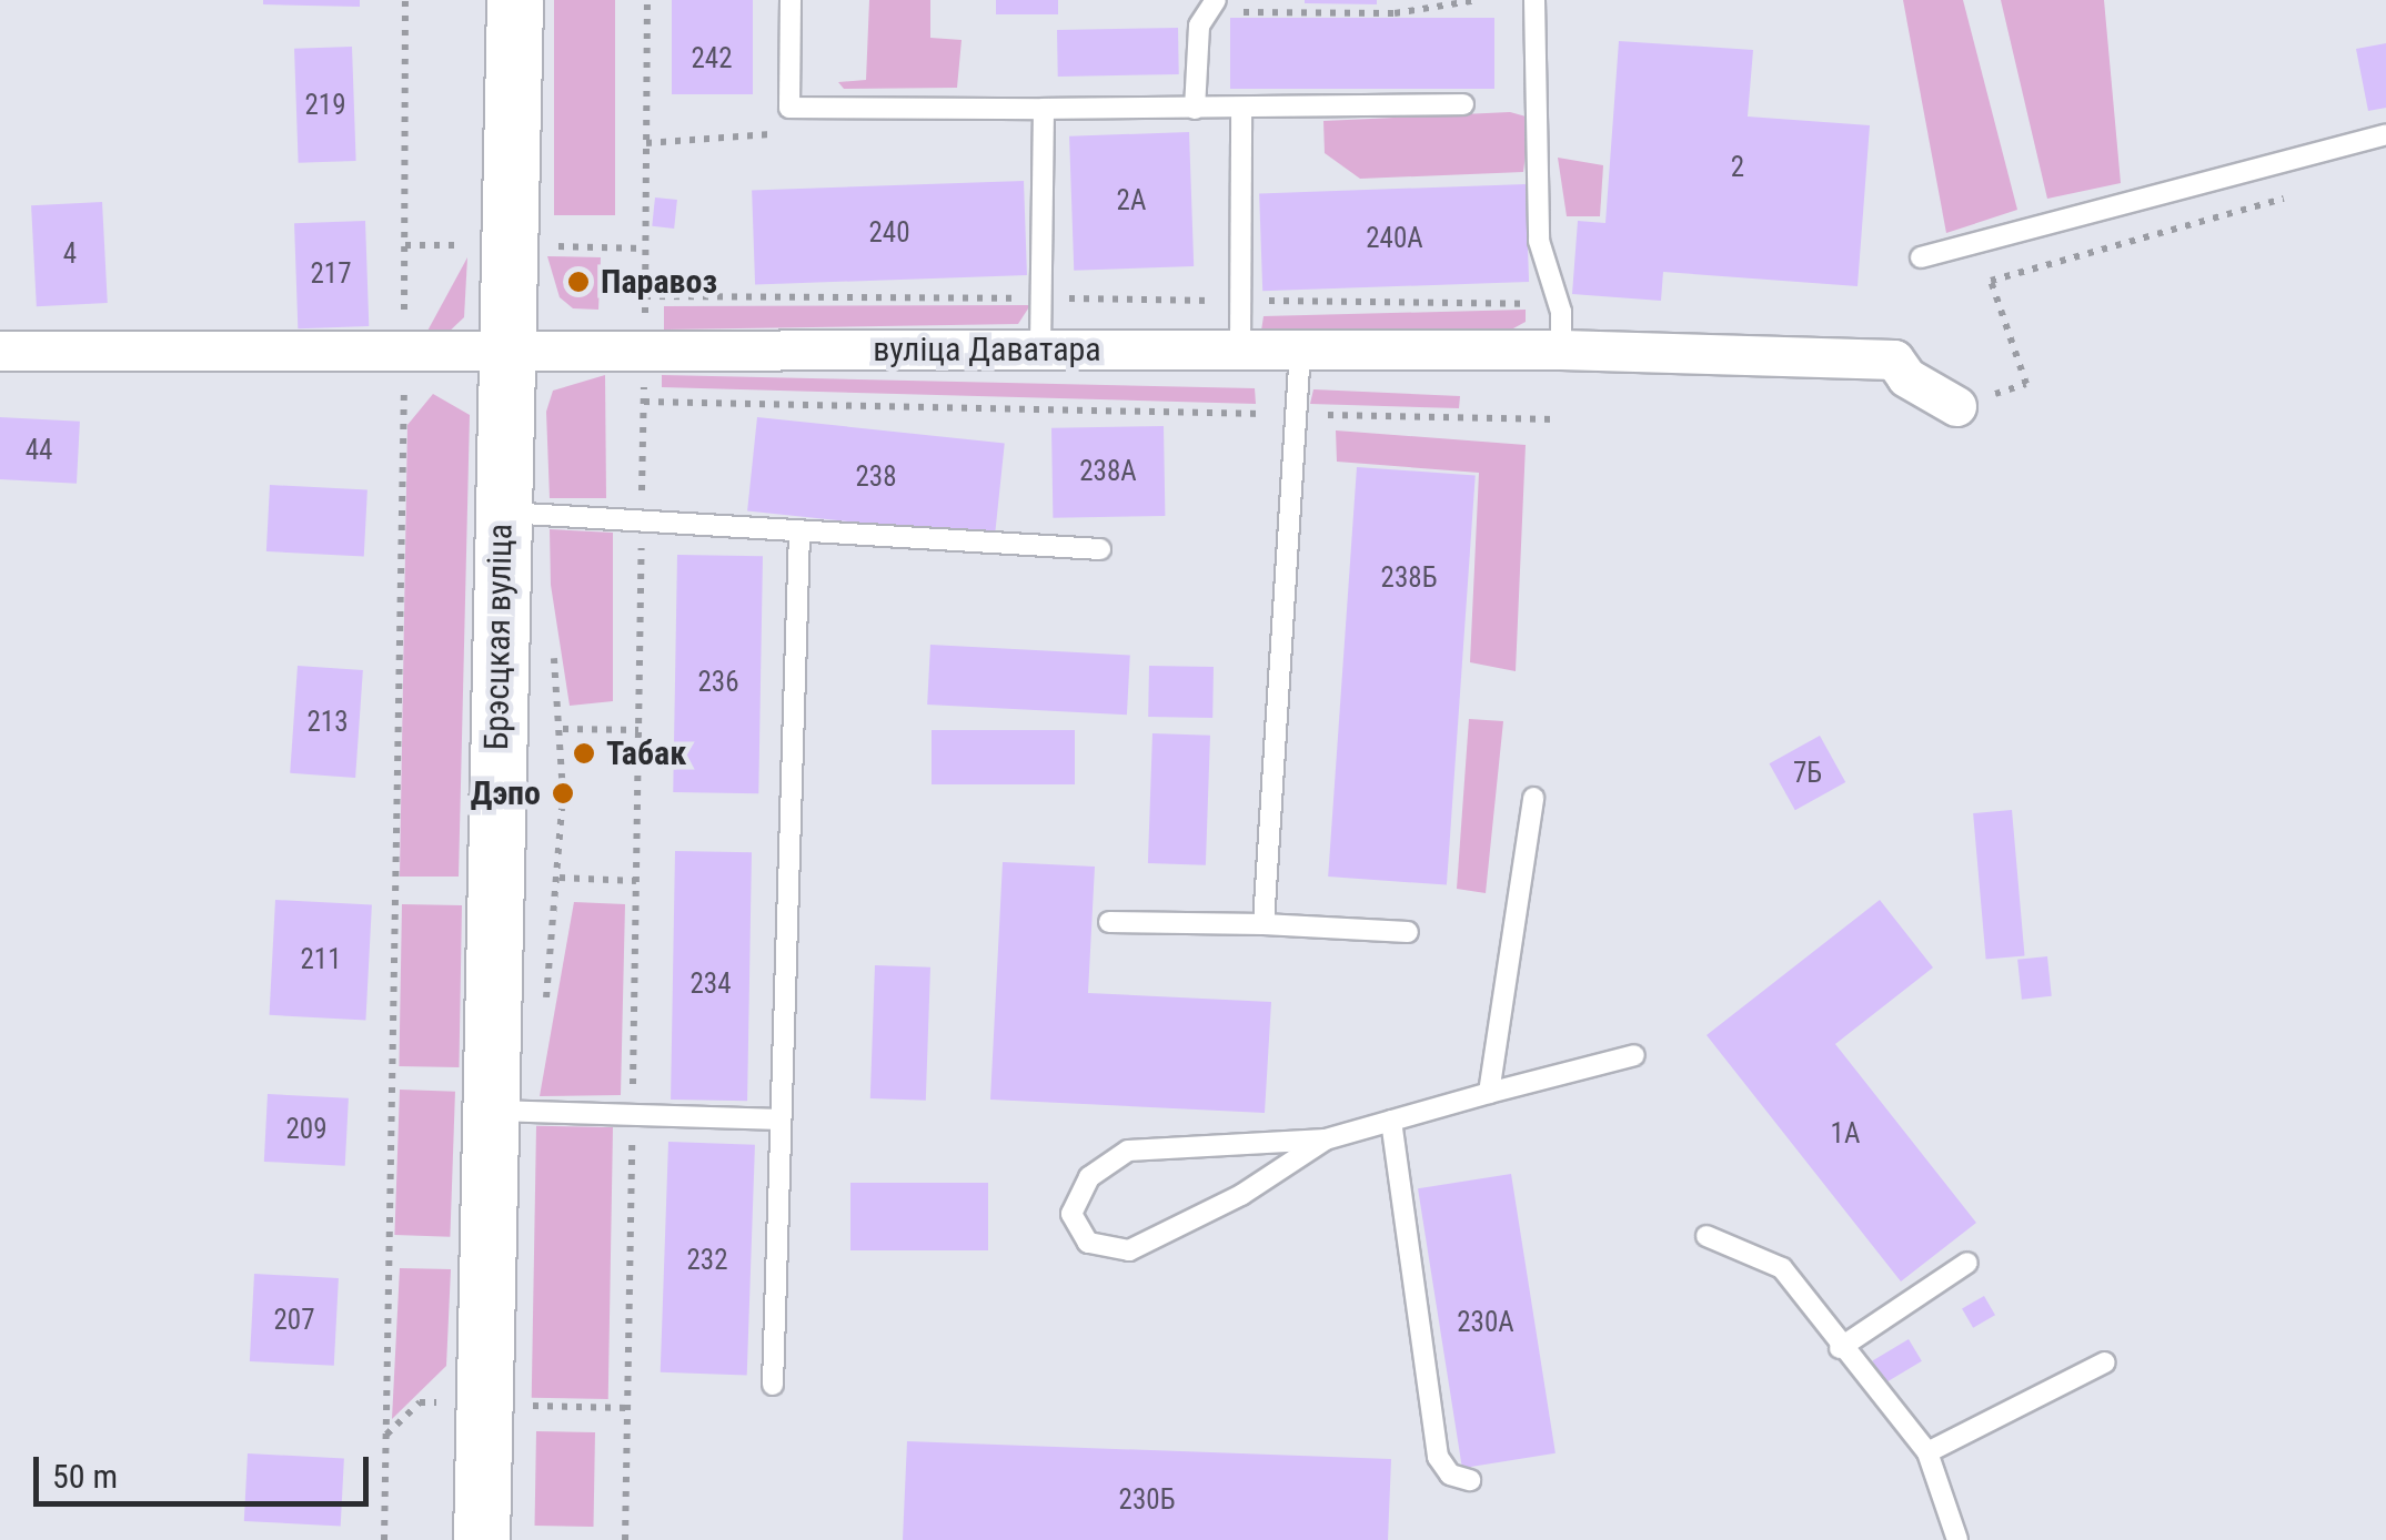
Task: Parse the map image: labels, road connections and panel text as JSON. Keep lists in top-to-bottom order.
{
  "streets": {
    "main road": ["Брэсцкая вуліца"],
    "street": ["вуліца Даватара"]
  },
  "crossings": [
    ["вуліца Даватара", "Брэсцкая вуліца"]
  ],
  "places": ["Паравоз", "Табак", "Дэпо"],
  "house_numbers": [
    "242",
    "219",
    "2",
    "2А",
    "240",
    "240А",
    "4",
    "217",
    "44",
    "238А",
    "238",
    "238Б",
    "236",
    "213",
    "7Б",
    "211",
    "234",
    "209",
    "1А",
    "232",
    "207",
    "230А",
    "230Б"
  ],
  "scale_bar": "50 m"
}
